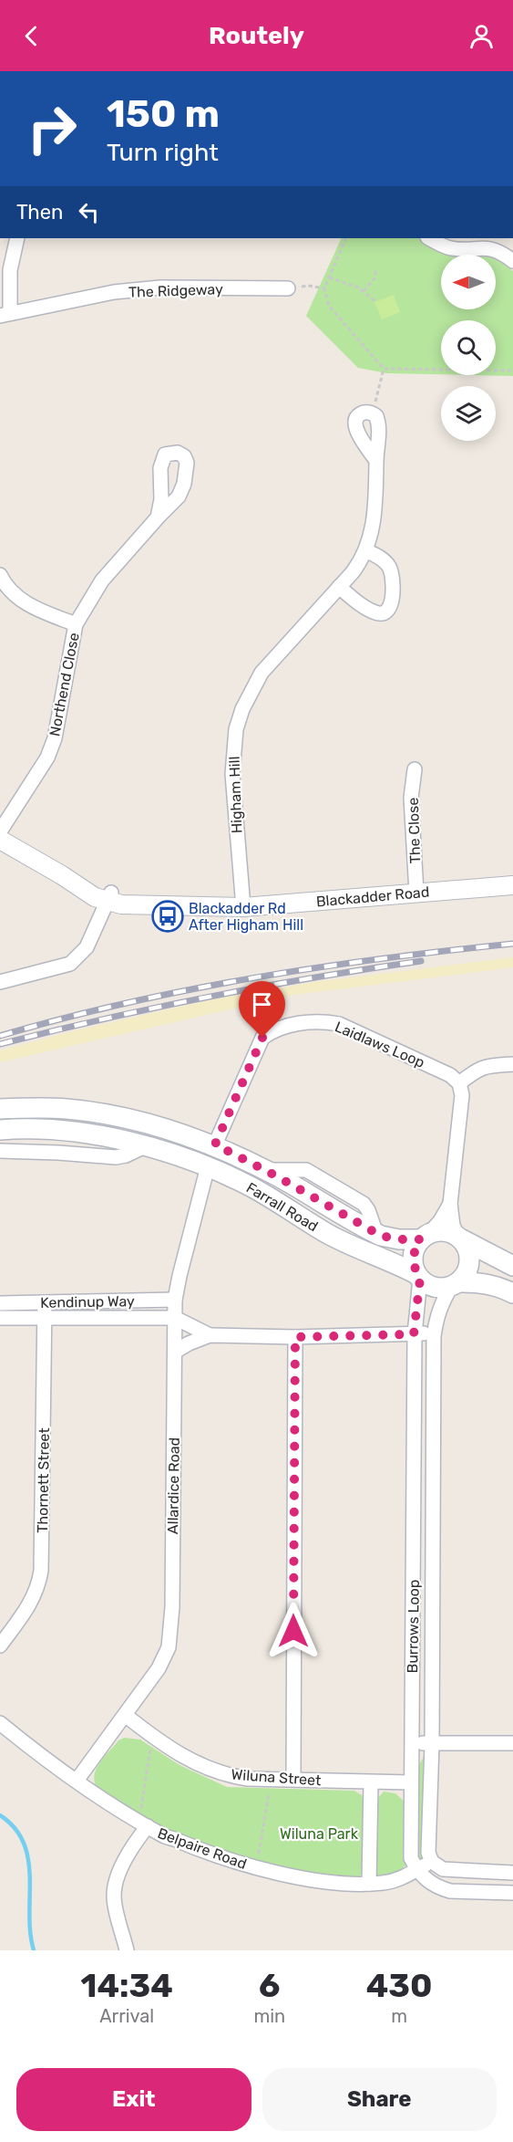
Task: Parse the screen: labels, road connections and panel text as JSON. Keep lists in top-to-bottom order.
{
  "streets": {
    "main road": ["Farrall Road"],
    "street": [
      "The Ridgeway",
      "Northend Close",
      "Higham Hill",
      "The Close",
      "Blackadder Road",
      "Laidlaws Loop",
      "Kendinup Way",
      "Thornett Street",
      "Allardice Road",
      "Burrows Loop",
      "Wiluna Street",
      "Belpaire Road"
    ]
  },
  "crossings": [
    ["Higham Hill", "Blackadder Road"],
    ["The Close", "Blackadder Road"],
    ["Laidlaws Loop", "Farrall Road"],
    ["Farrall Road", "Allardice Road"],
    ["Farrall Road", "Burrows Loop"],
    ["Kendinup Way", "Thornett Street"],
    ["Kendinup Way", "Allardice Road"],
    ["Allardice Road", "Wiluna Street"],
    ["Allardice Road", "Belpaire Road"],
    ["Burrows Loop", "Wiluna Street"],
    ["Burrows Loop", "Belpaire Road"]
  ],
  "parks": ["Wiluna Park"],
  "places": {
    "bus stop": ["Blackadder Rd After Higham Hill"]
  },
  "north": "left",
  "page": {
    "header": "Routely",
    "turn": ["150 m", "Turn right"],
    "then": "Then",
    "eta": [
      "14:34",
      "Arrival",
      "6",
      "min",
      "430",
      "m"
    ],
    "buttons": ["Exit", "Share"]
  }
}
